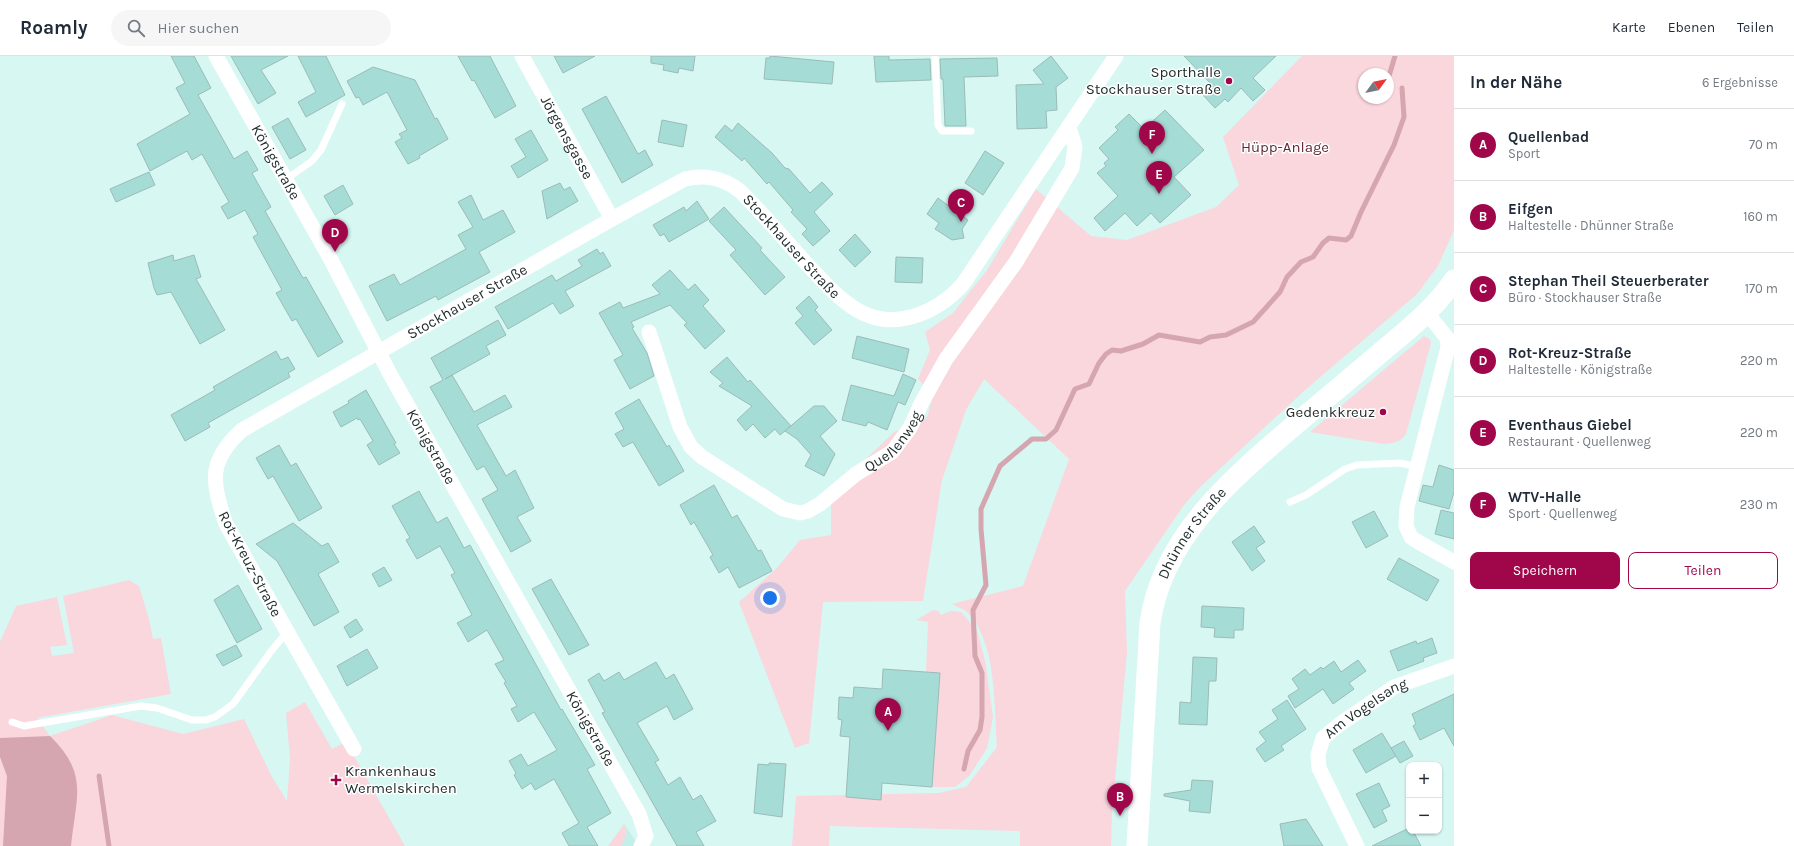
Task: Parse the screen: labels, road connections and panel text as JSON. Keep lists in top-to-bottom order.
{
  "streets": {
    "main road": ["Dhünner Straße"],
    "street": [
      "Jörgensgasse",
      "Königstraße",
      "Stockhauser Straße",
      "Quellenweg",
      "Rot-Kreuz-Straße",
      "Am Vogelsang"
    ]
  },
  "crossings": [
    ["Jörgensgasse", "Stockhauser Straße"],
    ["Königstraße", "Stockhauser Straße"],
    ["Königstraße", "Rot-Kreuz-Straße"],
    ["Stockhauser Straße", "Quellenweg"],
    ["Stockhauser Straße", "Rot-Kreuz-Straße"]
  ],
  "parks": ["Hüpp-Anlage"],
  "places": {
    "other": ["Sporthalle Stockhauser Straße", "Gedenkkreuz"],
    "health": ["Krankenhaus Wermelskirchen"]
  },
  "north": "top right",
  "page": {
    "header": "Roamly",
    "search": "Hier suchen",
    "nav": ["Karte", "Ebenen", "Teilen"],
    "heading": ["In der Nähe", "6 Ergebnisse"],
    "list": [
      {
        "mark": "A",
        "name": "Quellenbad",
        "note": "Sport",
        "value": "70 m"
      },
      {
        "mark": "B",
        "name": "Eifgen",
        "note": "Haltestelle · Dhünner Straße",
        "value": "160 m"
      },
      {
        "mark": "C",
        "name": "Stephan Theil Steuerberater",
        "note": "Büro · Stockhauser Straße",
        "value": "170 m"
      },
      {
        "mark": "D",
        "name": "Rot-Kreuz-Straße",
        "note": "Haltestelle · Königstraße",
        "value": "220 m"
      },
      {
        "mark": "E",
        "name": "Eventhaus Giebel",
        "note": "Restaurant · Quellenweg",
        "value": "220 m"
      },
      {
        "mark": "F",
        "name": "WTV-Halle",
        "note": "Sport · Quellenweg",
        "value": "230 m"
      }
    ],
    "pins": [
      "F",
      "E",
      "C",
      "D",
      "A",
      "B"
    ],
    "buttons": ["Speichern", "Teilen"],
    "map_buttons": ["+", "−"]
  }
}
